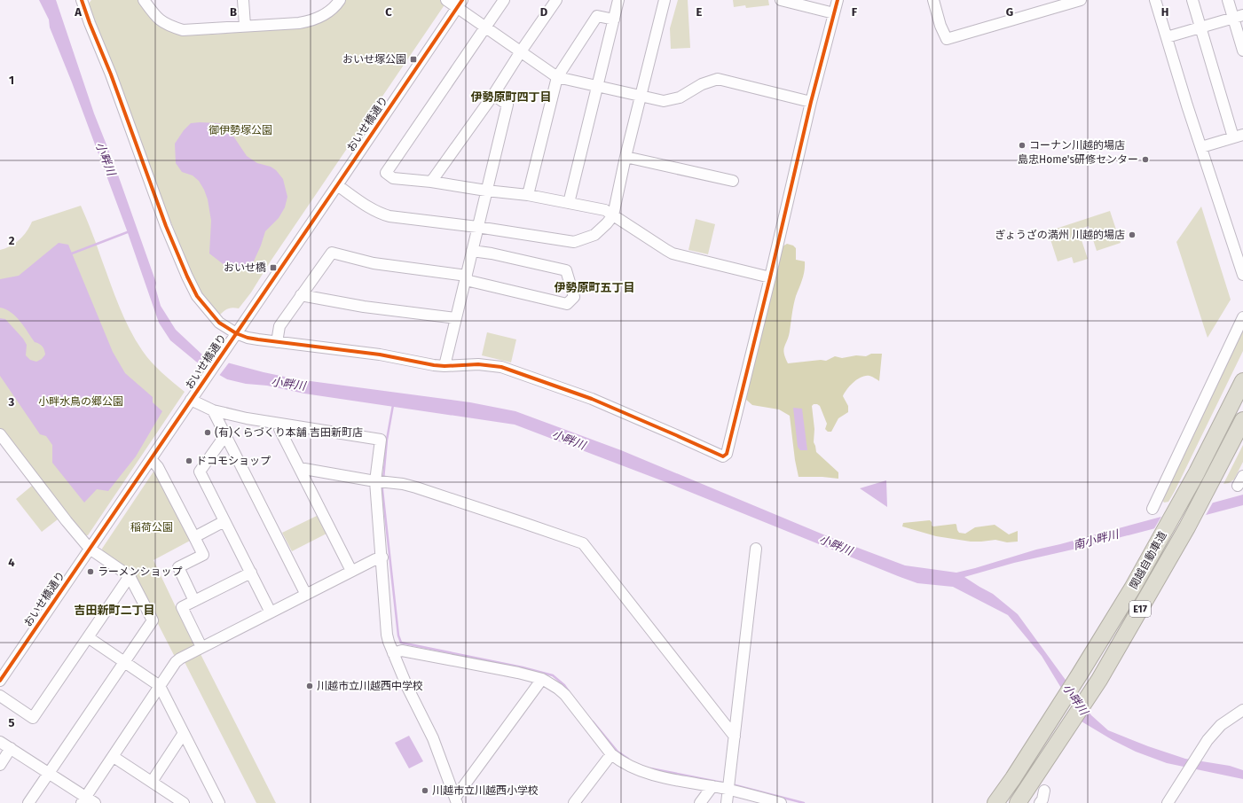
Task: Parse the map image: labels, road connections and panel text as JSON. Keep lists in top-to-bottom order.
{
  "streets": {
    "highway": ["関越自動車道", "E17"],
    "street": ["おいせ橋通り"]
  },
  "districts": ["伊勢原町四丁目", "伊勢原町五丁目", "吉田新町二丁目"],
  "water": ["小畔川", "南小畔川"],
  "parks": ["御伊勢塚公園", "小畔水鳥の郷公園", "稲荷公園"],
  "places": {
    "transit": ["おいせ塚公園", "おいせ橋"],
    "other": [
      "コーナン川越的場店",
      "島忠Home's研修センター",
      "ぎょうざの満州 川越的場店",
      "(有)くらづくり本舗 吉田新町店",
      "ドコモショップ",
      "ラーメンショップ",
      "川越市立川越西中学校",
      "川越市立川越西小学校"
    ]
  },
  "grid": {
    "columns": [
      "A",
      "B",
      "C",
      "D",
      "E",
      "F",
      "G",
      "H"
    ],
    "rows": [
      "1",
      "2",
      "3",
      "4",
      "5"
    ]
  }
}
